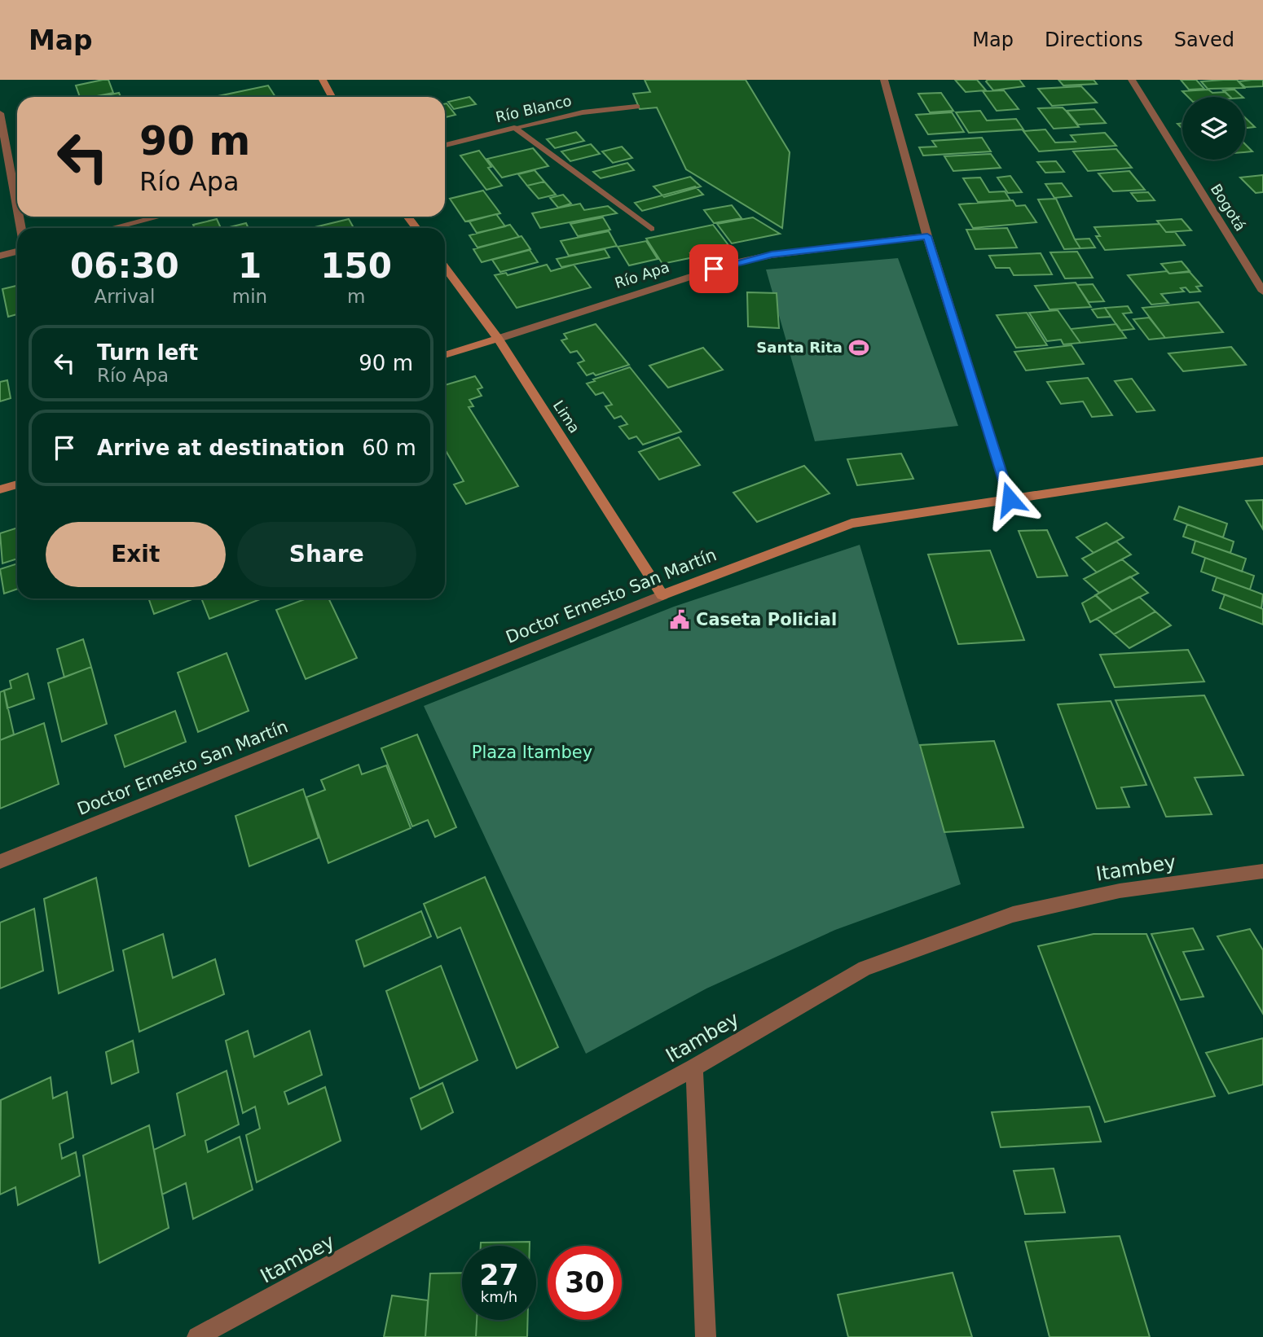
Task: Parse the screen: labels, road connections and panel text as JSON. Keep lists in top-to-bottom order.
{
  "streets": {
    "street": [
      "Río Blanco",
      "Bogotá",
      "Río Apa",
      "Lima",
      "Doctor Ernesto San Martín",
      "Itambey"
    ]
  },
  "crossings": [
    ["Río Apa", "Lima"],
    ["Lima", "Doctor Ernesto San Martín"]
  ],
  "parks": ["Plaza Itambey"],
  "places": {
    "sports": ["Santa Rita"],
    "public building": ["Caseta Policial"]
  },
  "page": {
    "header": "Map",
    "nav": ["Map", "Directions", "Saved"],
    "turn": ["90 m", "Río Apa"],
    "eta": [
      "06:30",
      "Arrival",
      "1",
      "min",
      "150",
      "m"
    ],
    "list": [
      {
        "name": "Turn left",
        "note": "Río Apa",
        "value": "90 m"
      },
      {
        "name": "Arrive at destination",
        "value": "60 m"
      }
    ],
    "buttons": ["Exit", "Share"],
    "speed": "27 km/h",
    "limit": "30"
  }
}
